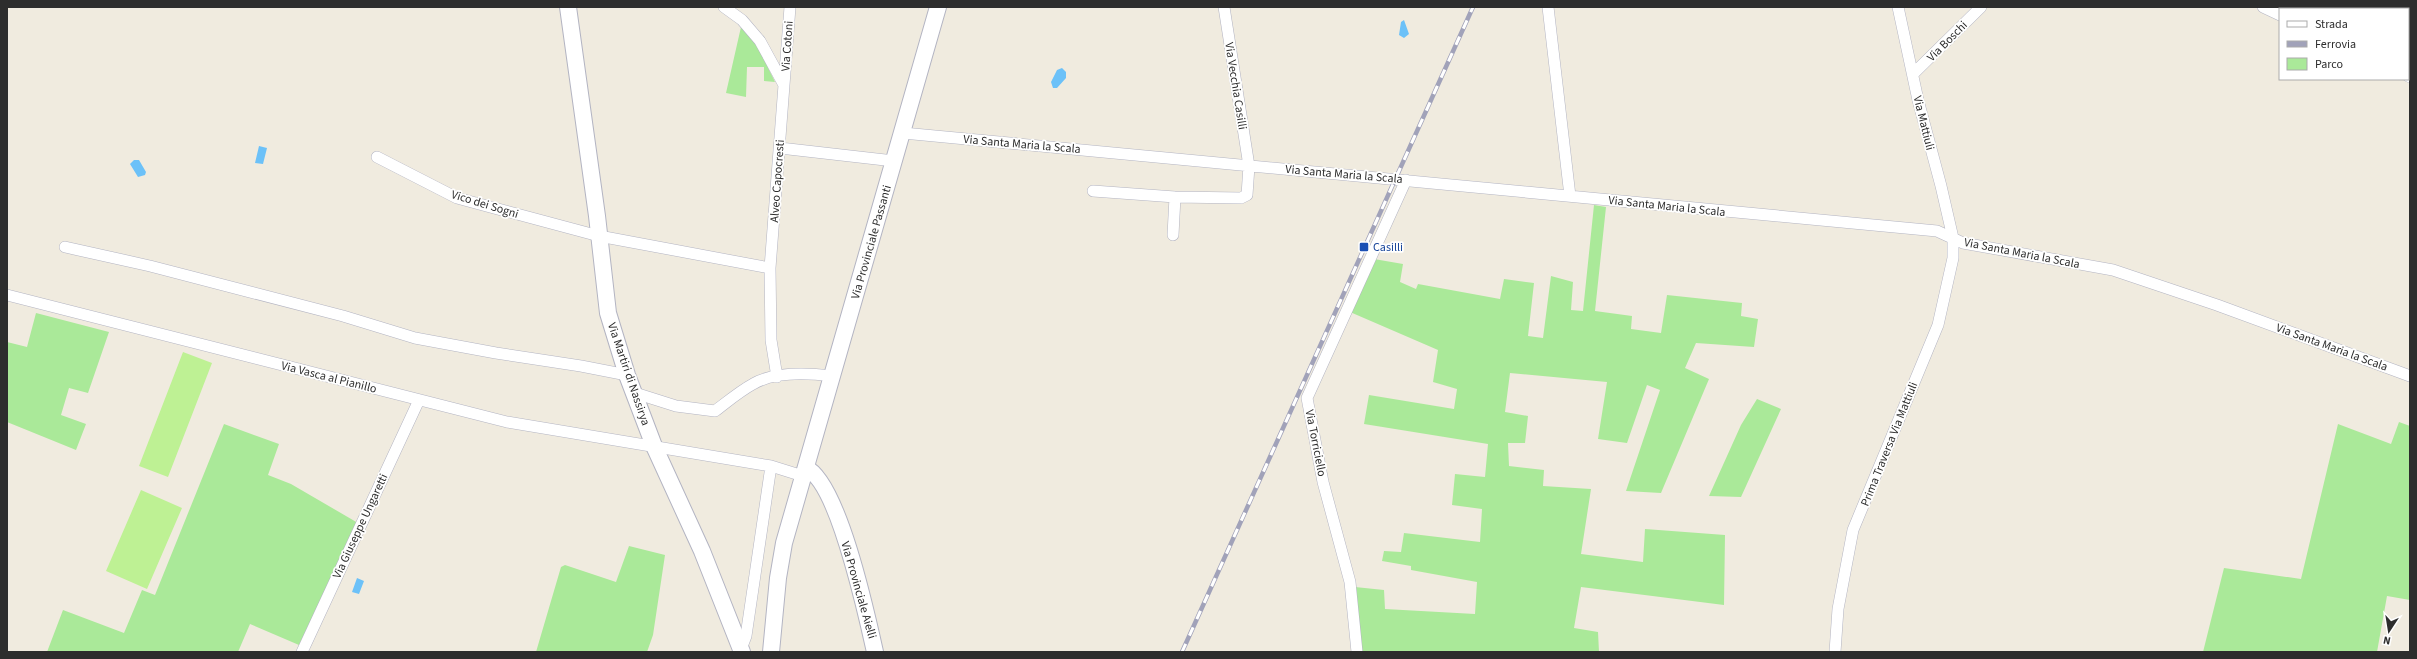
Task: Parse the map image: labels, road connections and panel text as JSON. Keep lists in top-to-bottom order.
{
  "streets": {
    "street": [
      "Via Boschi",
      "Via Cotoni",
      "Via Vecchia Casilli",
      "Via Mattiuli",
      "Via Santa Maria la Scala",
      "Alveo Capocresti",
      "Vico dei Sogni",
      "Via Provinciale Passanti",
      "Via Martiri di Nassirya",
      "Via Vasca al Pianillo",
      "Via Torriciello",
      "Prima Traversa Via Mattiuli",
      "Via Giuseppe Ungaretti",
      "Via Provinciale Aielli"
    ]
  },
  "crossings": [
    ["Via Boschi", "Via Mattiuli"],
    ["Via Cotoni", "Alveo Capocresti"],
    ["Via Vecchia Casilli", "Via Santa Maria la Scala"],
    ["Via Mattiuli", "Via Santa Maria la Scala"],
    ["Via Mattiuli", "Prima Traversa Via Mattiuli"],
    ["Via Santa Maria la Scala", "Via Provinciale Passanti"],
    ["Via Santa Maria la Scala", "Via Torriciello"],
    ["Via Santa Maria la Scala", "Prima Traversa Via Mattiuli"],
    ["Alveo Capocresti", "Vico dei Sogni"],
    ["Vico dei Sogni", "Via Martiri di Nassirya"],
    ["Via Provinciale Passanti", "Via Vasca al Pianillo"],
    ["Via Provinciale Passanti", "Via Provinciale Aielli"],
    ["Via Martiri di Nassirya", "Via Vasca al Pianillo"],
    ["Via Vasca al Pianillo", "Via Giuseppe Ungaretti"],
    ["Via Vasca al Pianillo", "Via Provinciale Aielli"]
  ],
  "places": {
    "transit": ["Casilli"]
  },
  "legend": ["Strada", "Ferrovia", "Parco"],
  "north": "bottom"
}
